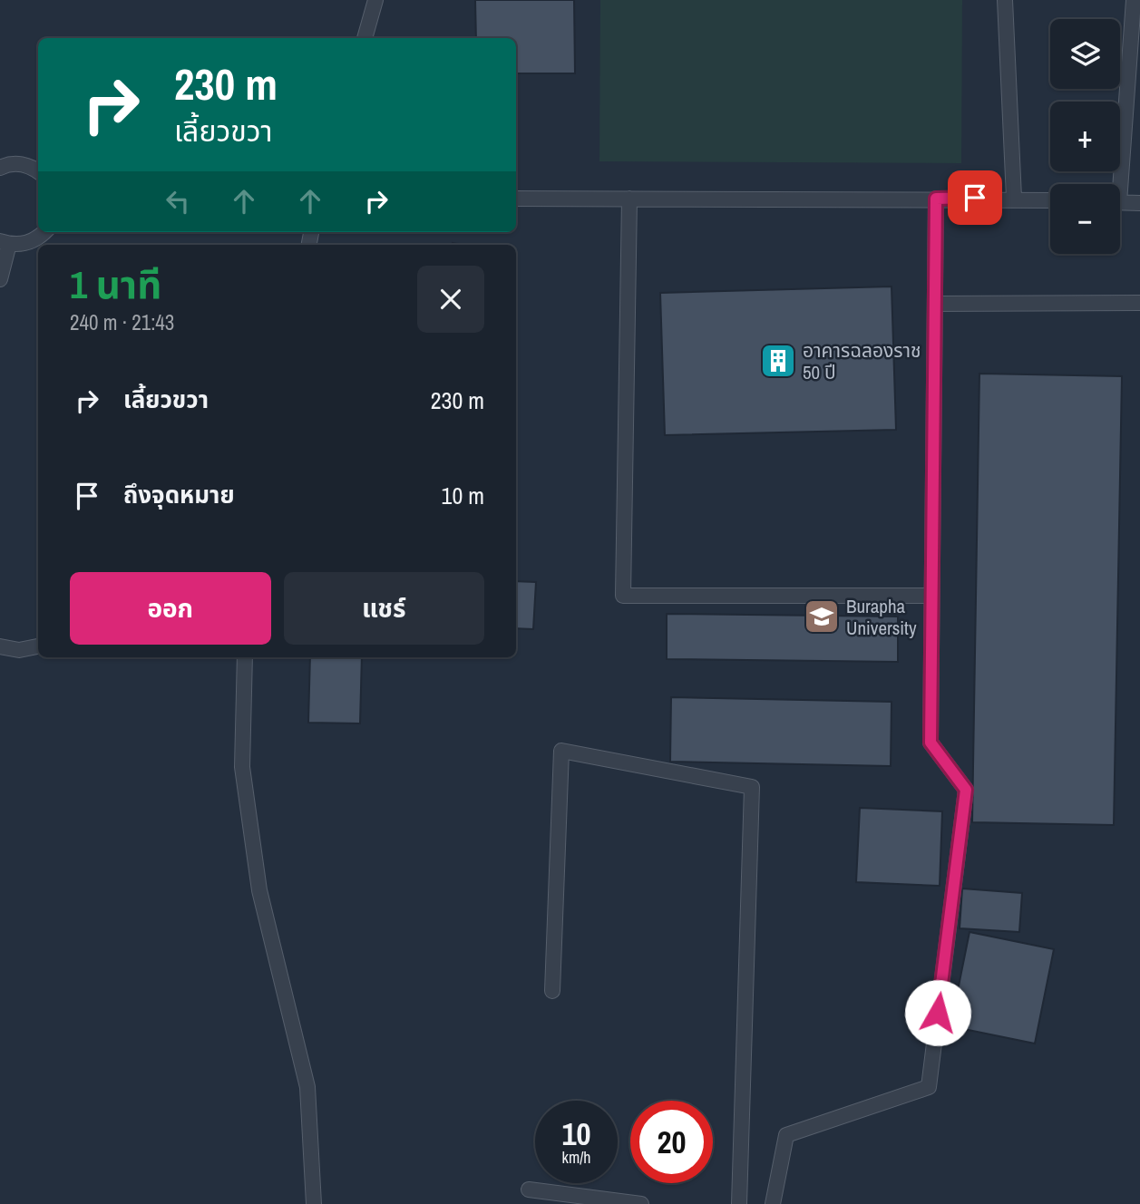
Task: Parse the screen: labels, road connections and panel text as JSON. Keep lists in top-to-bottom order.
{
  "places": {
    "building": ["อาคารฉลองราช 50 ปี"],
    "school or university": ["Burapha University"]
  },
  "page": {
    "map_buttons": ["+", "−"],
    "turn": ["230 m", "เลี้ยวขวา"],
    "heading": ["1 นาที", "240 m · 21:43"],
    "list": [
      {
        "name": "เลี้ยวขวา",
        "value": "230 m"
      },
      {
        "name": "ถึงจุดหมาย",
        "value": "10 m"
      }
    ],
    "buttons": ["ออก", "แชร์"],
    "speed": "10 km/h",
    "limit": "20"
  }
}
